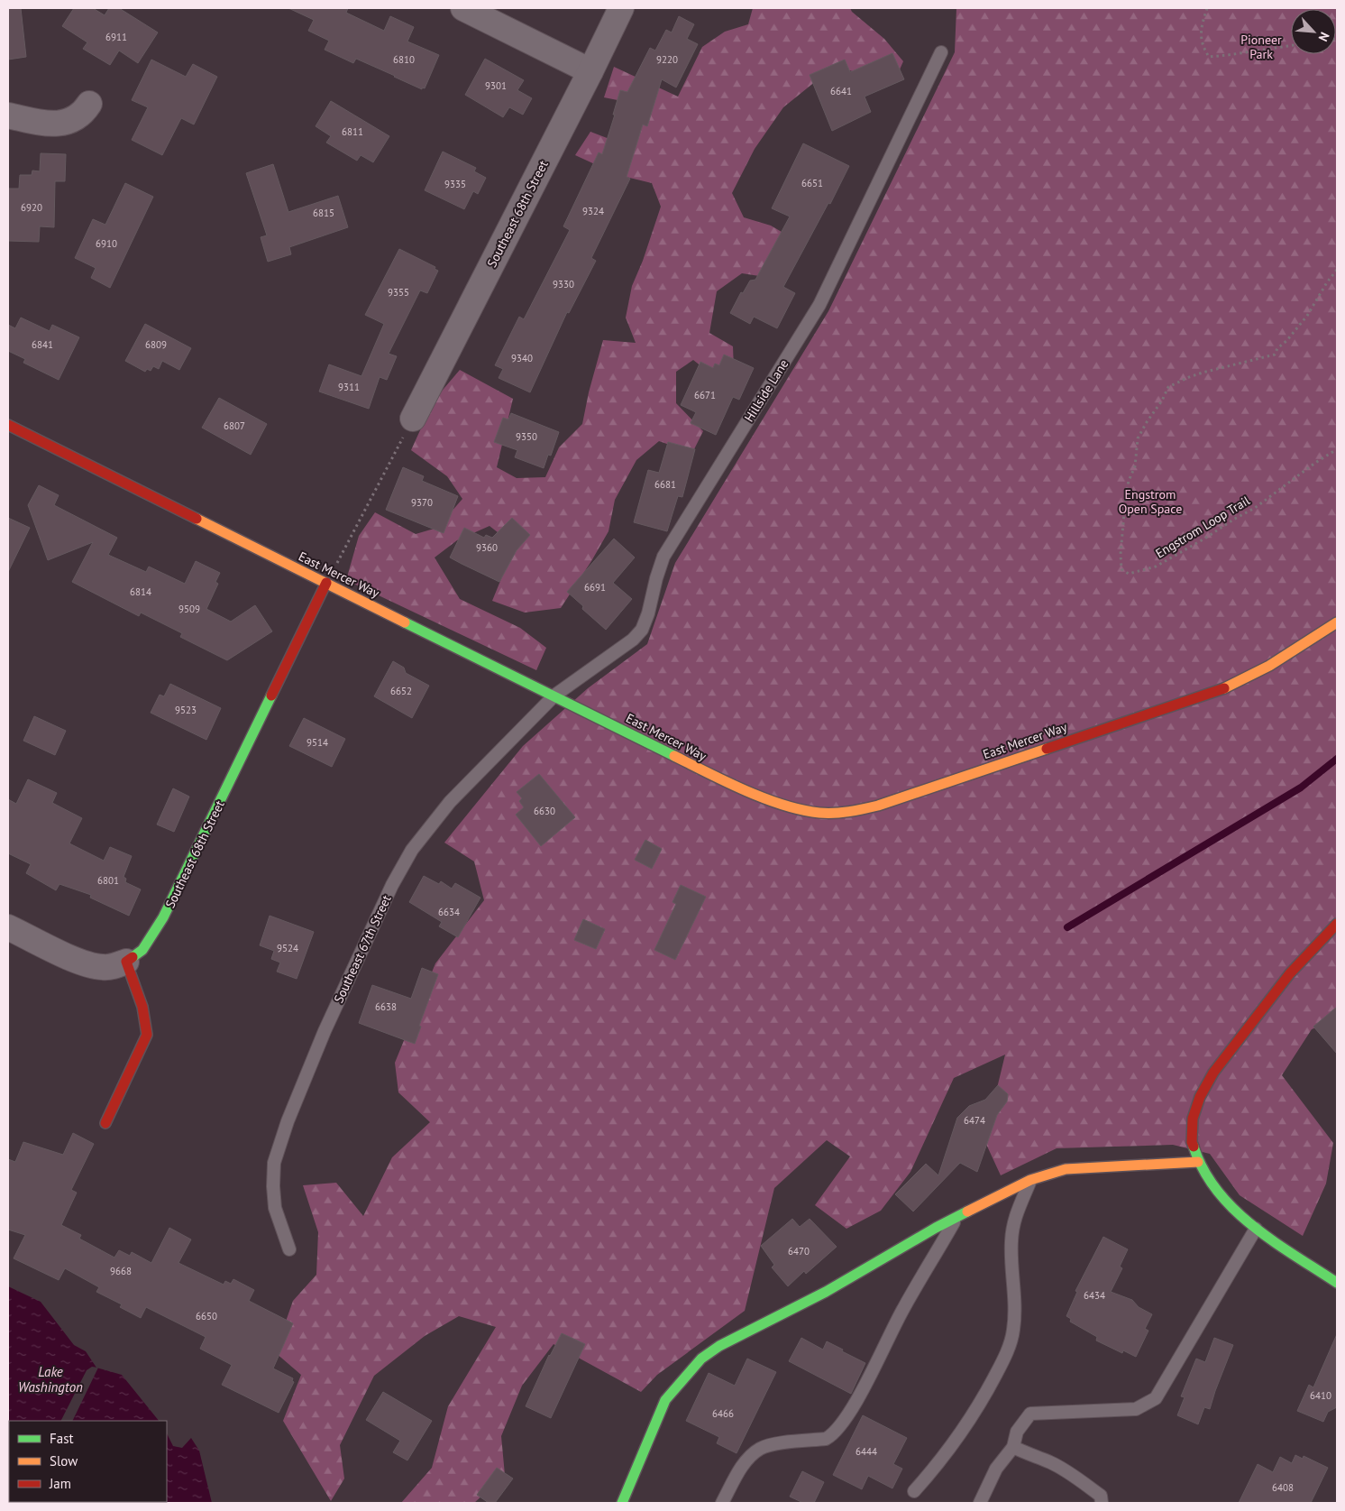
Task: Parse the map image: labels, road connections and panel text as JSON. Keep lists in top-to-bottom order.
{
  "streets": {
    "street": ["Southeast 68th Street", "East Mercer Way"],
    "lane": ["Hillside Lane", "Southeast 67th Street"],
    "path": ["Engstrom Loop Trail"]
  },
  "crossings": [
    ["Southeast 68th Street", "East Mercer Way"],
    ["Hillside Lane", "East Mercer Way"],
    ["Hillside Lane", "Southeast 67th Street"],
    ["East Mercer Way", "Southeast 67th Street"]
  ],
  "water": ["Lake Washington"],
  "parks": ["Pioneer Park", "Engstrom Open Space"],
  "house_numbers": [
    "6911",
    "6810",
    "9220",
    "9301",
    "6641",
    "6811",
    "6651",
    "9335",
    "6920",
    "9324",
    "6815",
    "6910",
    "9330",
    "9355",
    "6841",
    "6809",
    "9340",
    "9311",
    "6671",
    "6807",
    "9350",
    "6681",
    "9370",
    "9360",
    "6691",
    "6814",
    "9509",
    "6652",
    "9523",
    "9514",
    "6630",
    "6801",
    "6634",
    "9524",
    "6638",
    "6474",
    "6470",
    "9668",
    "6434",
    "6650",
    "6410",
    "6466",
    "6444",
    "6408"
  ],
  "legend": ["Fast", "Slow", "Jam"],
  "north": "bottom right"
}
